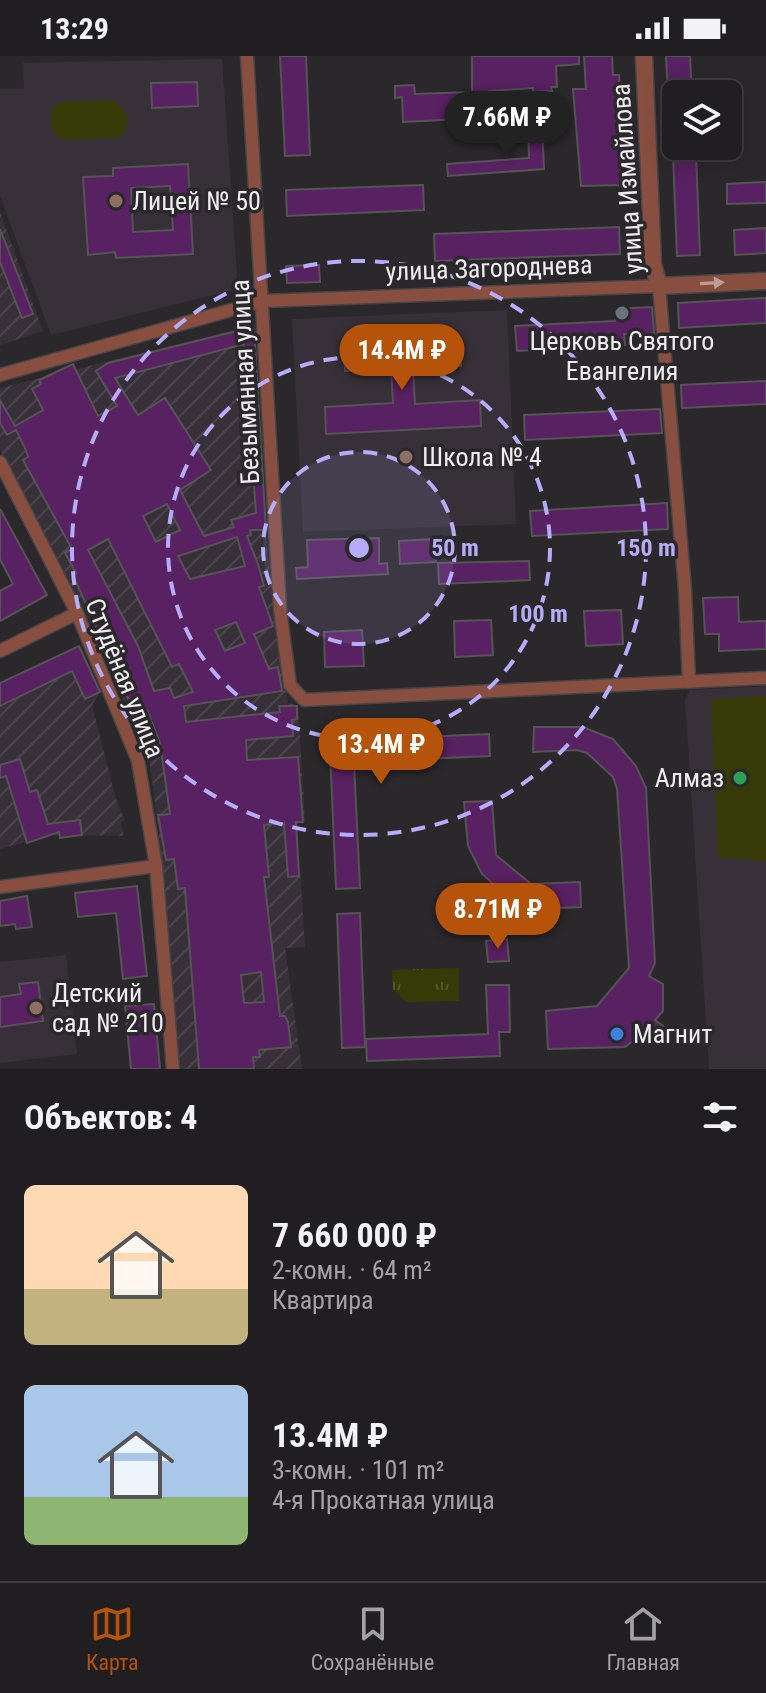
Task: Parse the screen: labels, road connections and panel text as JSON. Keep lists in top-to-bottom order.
{
  "streets": {
    "street": [
      "улица Измайлова",
      "улица Загороднева",
      "Безымянная улица",
      "Студёная улица"
    ]
  },
  "crossings": [
    ["улица Измайлова", "улица Загороднева"],
    ["улица Измайлова", "Безымянная улица"],
    ["улица Загороднева", "Безымянная улица"]
  ],
  "places": [
    "Лицей № 50",
    "Церковь Святого Евангелия",
    "Школа № 4",
    "Алмаз",
    "Детский сад № 210",
    "Магнит"
  ],
  "page": {
    "status": "13:29",
    "price": [
      "7.66M ₽",
      "14.4M ₽",
      "13.4M ₽",
      "8.71M ₽"
    ],
    "heading": "Объектов: 4",
    "list": [
      {
        "name": "7 660 000 ₽",
        "note": "2-комн. · 64 m² · Квартира"
      },
      {
        "name": "13.4M ₽",
        "note": "3-комн. · 101 m² · 4-я Прокатная улица"
      }
    ],
    "tabs": ["Карта", "Сохранённые", "Главная"]
  },
  "rings": ["50 m", "150 m", "100 m"]
}
